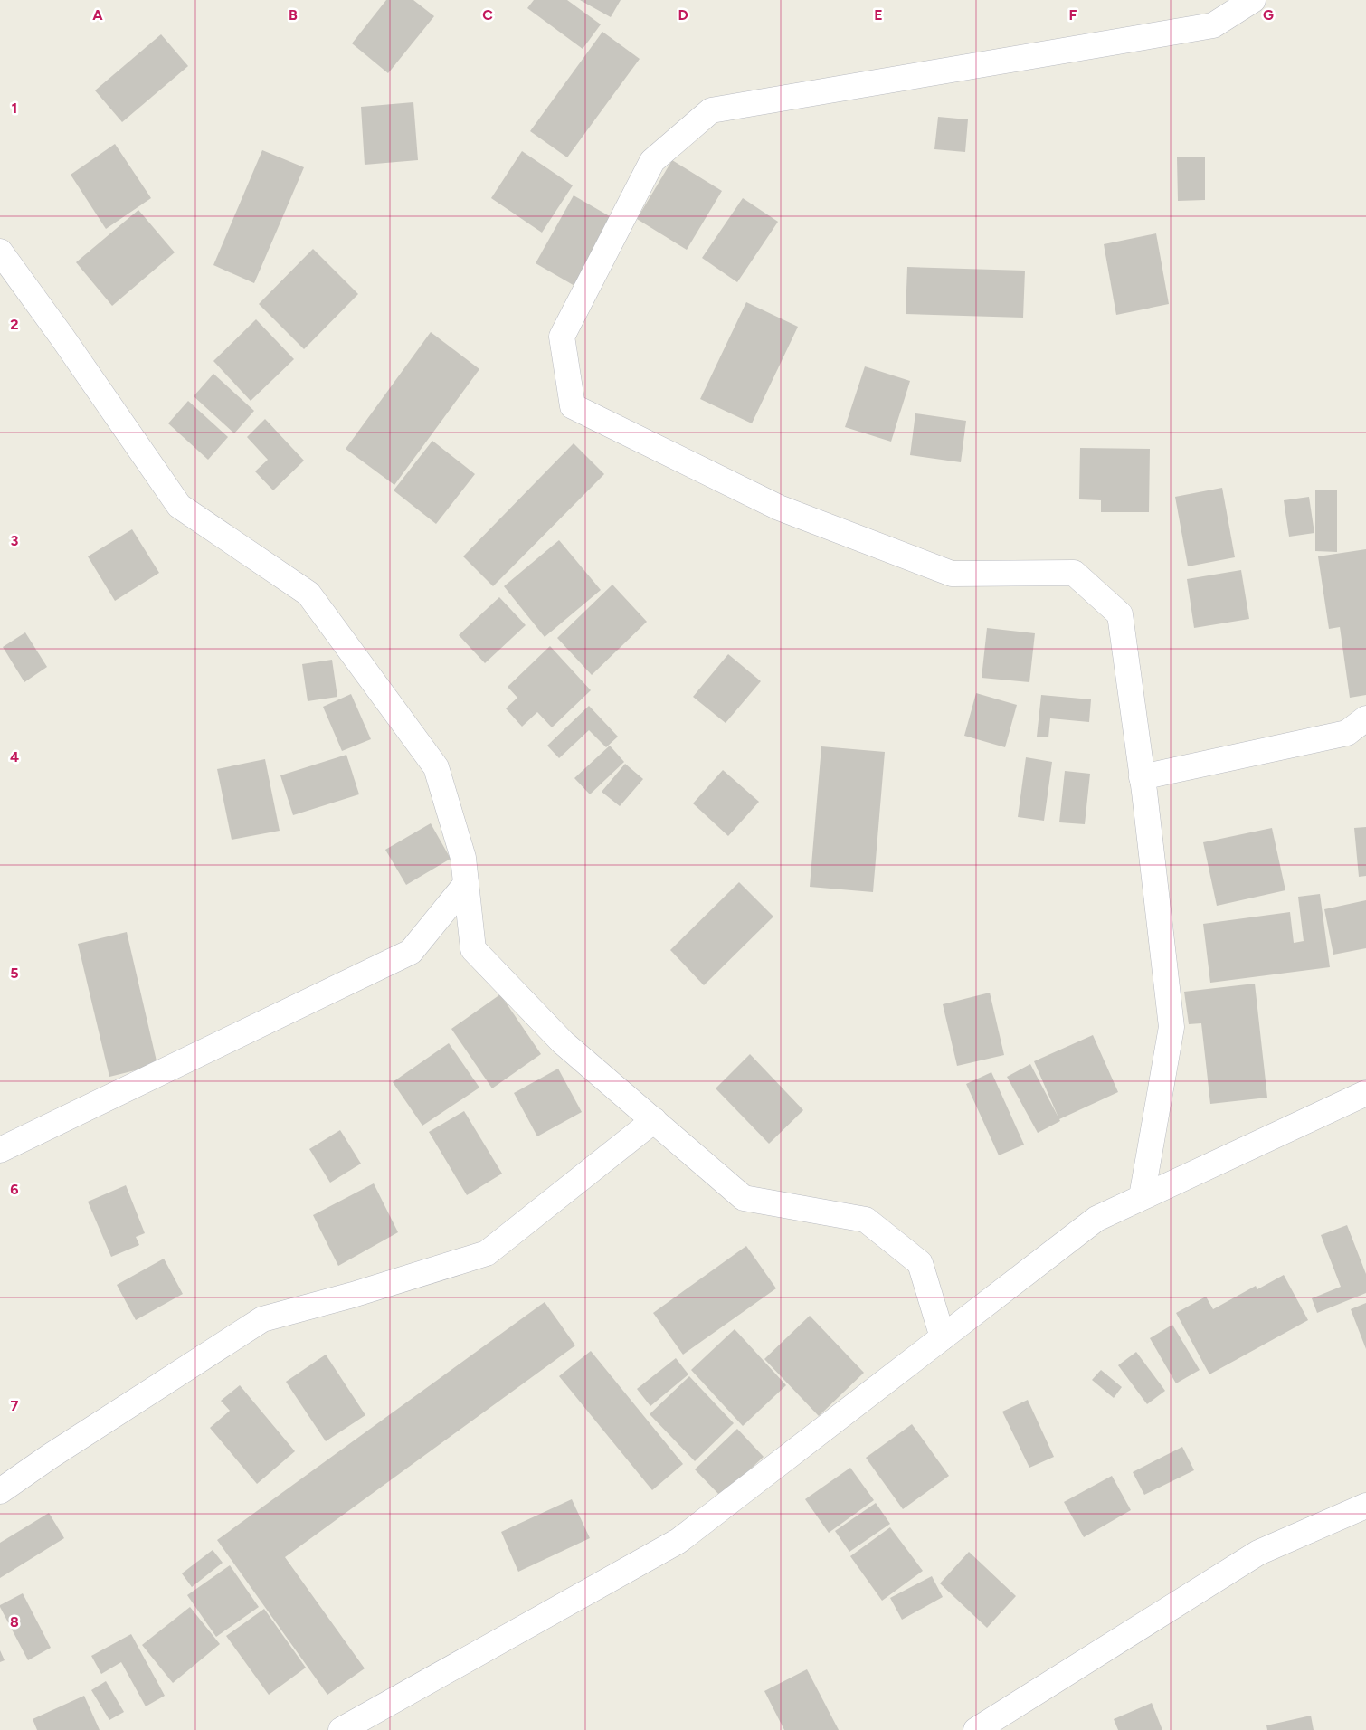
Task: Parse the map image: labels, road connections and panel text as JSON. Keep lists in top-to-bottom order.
{
  "grid": {
    "columns": [
      "A",
      "B",
      "C",
      "D",
      "E",
      "F",
      "G"
    ],
    "rows": [
      "1",
      "2",
      "3",
      "4",
      "5",
      "6",
      "7",
      "8"
    ]
  }
}
